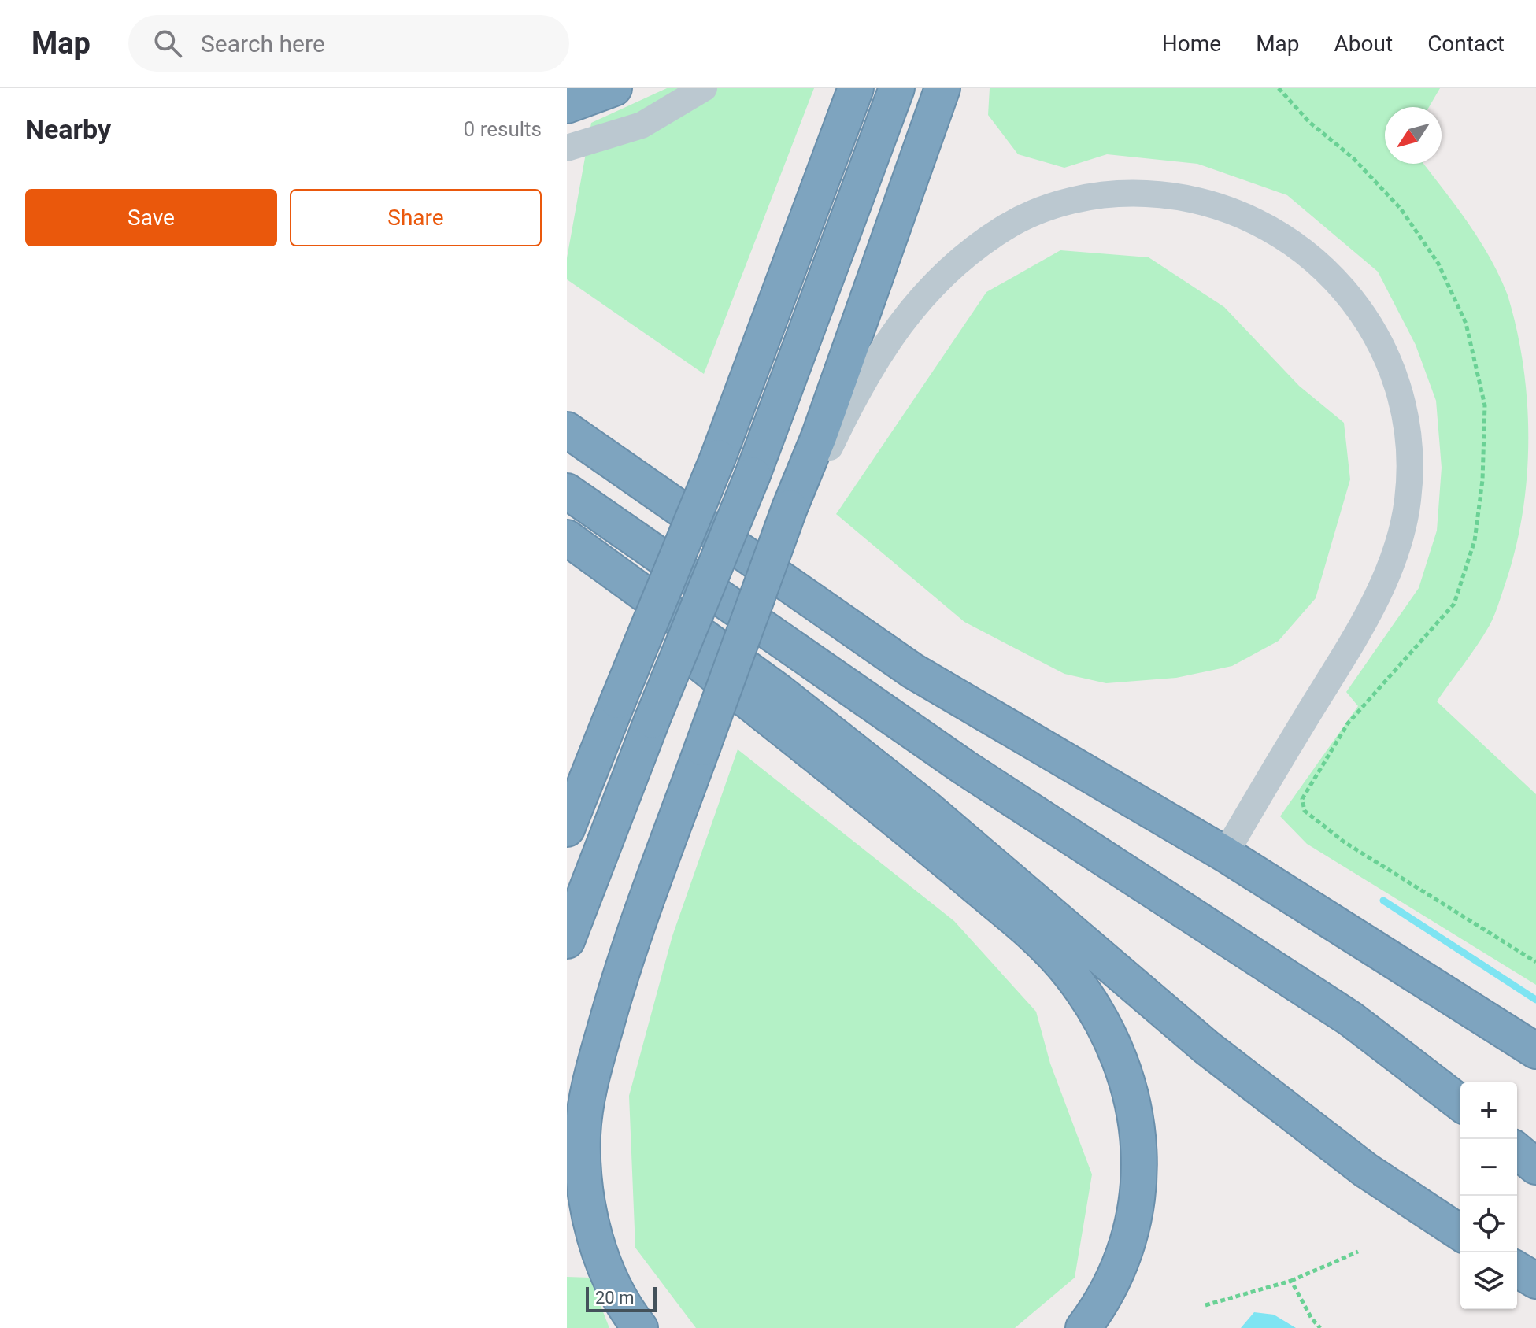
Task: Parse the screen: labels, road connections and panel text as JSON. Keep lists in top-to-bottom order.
{
  "scale_bar": "20 m",
  "north": "bottom left",
  "page": {
    "header": "Map",
    "search": "Search here",
    "nav": [
      "Home",
      "Map",
      "About",
      "Contact"
    ],
    "heading": ["Nearby", "0 results"],
    "buttons": ["Save", "Share"],
    "map_buttons": ["+", "−"],
    "scale": "20 m"
  }
}
